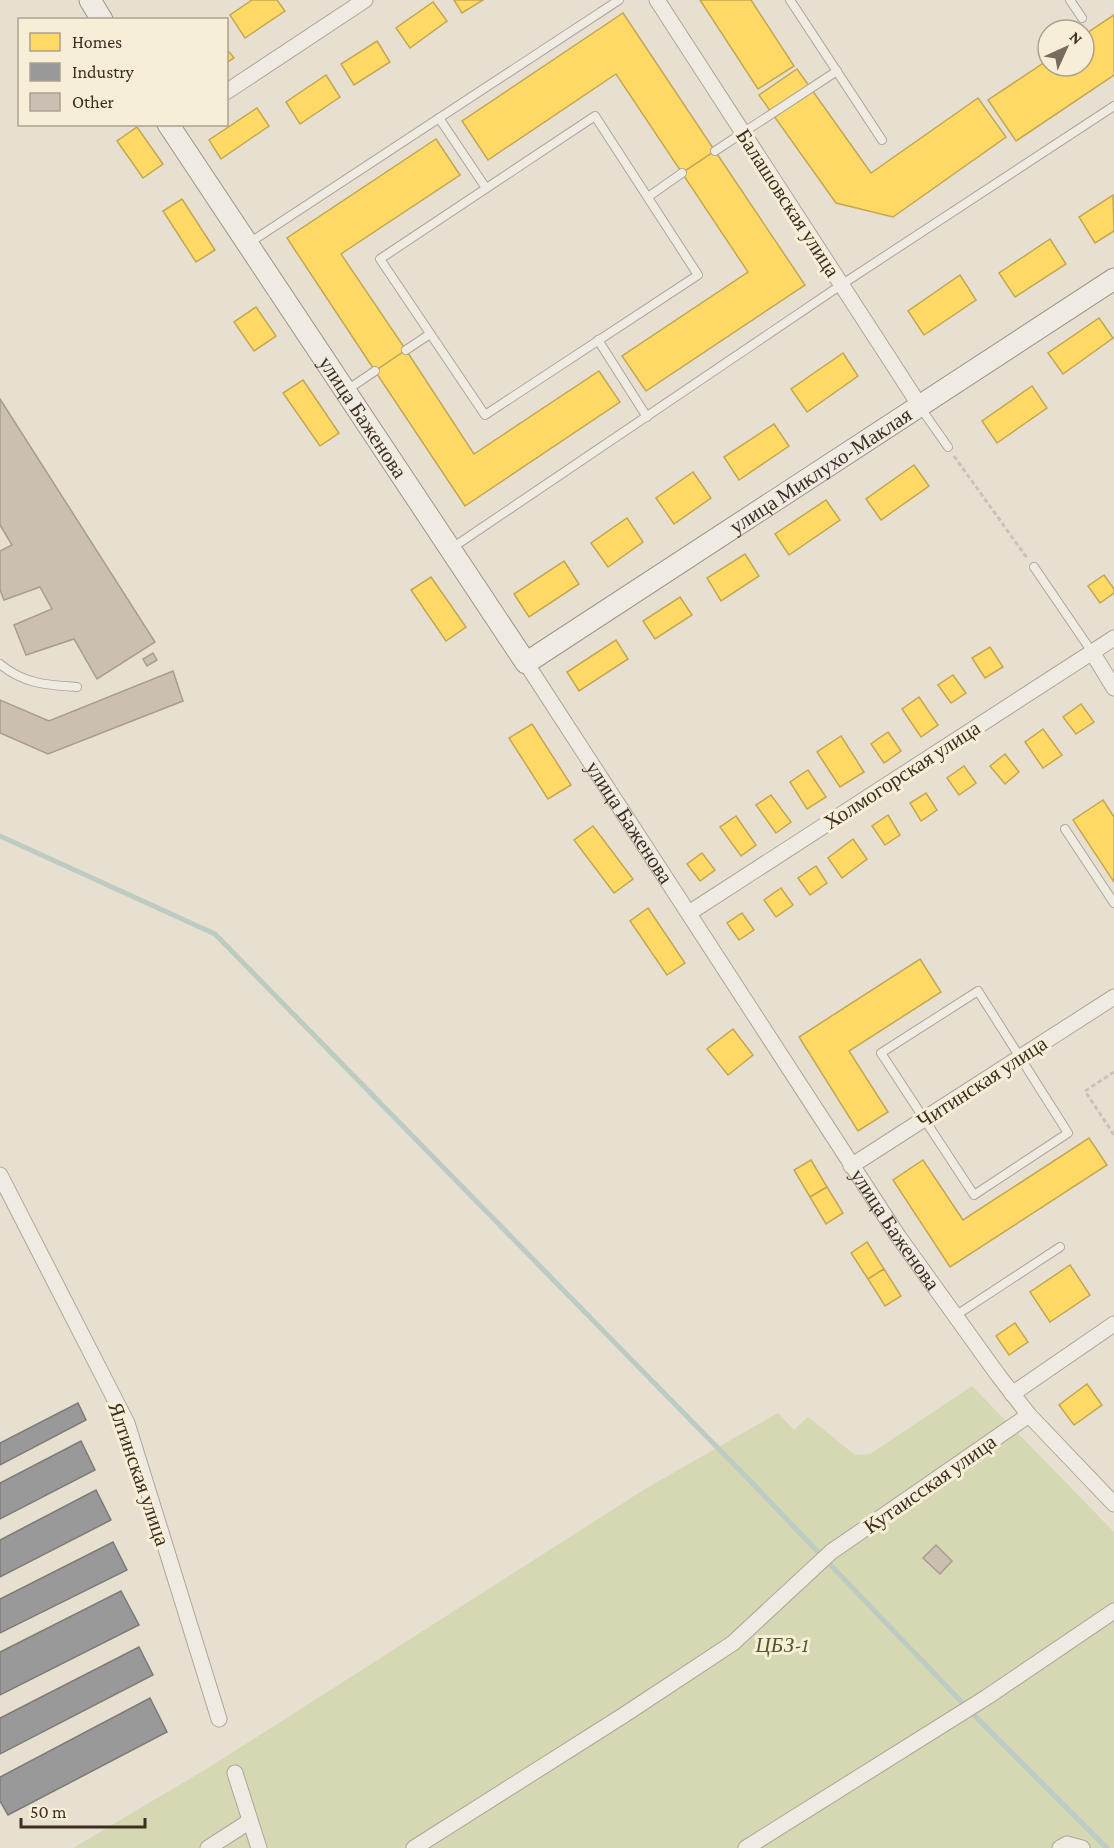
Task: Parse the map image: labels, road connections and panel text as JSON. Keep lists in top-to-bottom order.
{
  "streets": {
    "street": [
      "Балашовская улица",
      "улица Баженова",
      "улица Миклухо-Маклая",
      "Холмогорская улица",
      "Читинская улица",
      "Ялтинская улица",
      "Кутаисская улица"
    ]
  },
  "crossings": [
    ["Балашовская улица", "улица Миклухо-Маклая"],
    ["улица Баженова", "улица Миклухо-Маклая"],
    ["улица Баженова", "Холмогорская улица"],
    ["улица Баженова", "Читинская улица"],
    ["улица Баженова", "Кутаисская улица"]
  ],
  "parks": ["ЦБЗ-1"],
  "legend": ["Homes", "Industry", "Other"],
  "scale_bar": "50 m",
  "north": "top right"
}
